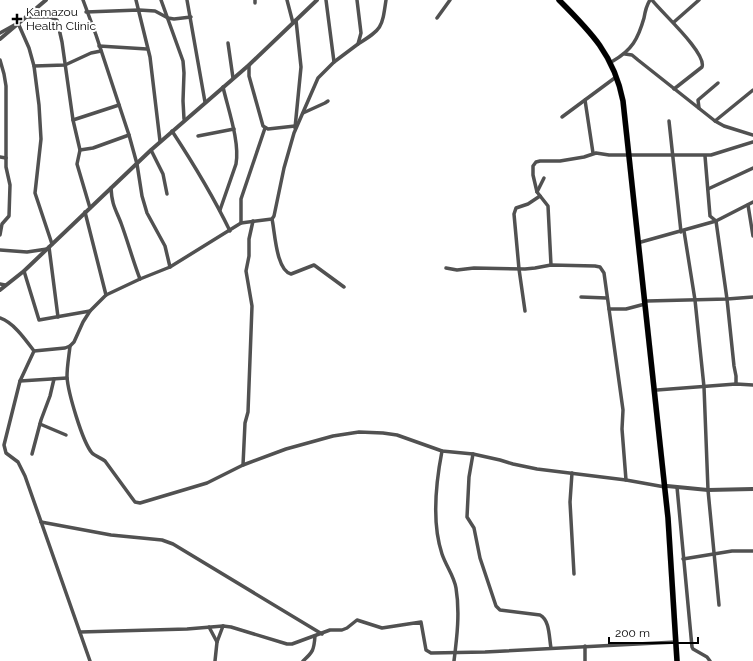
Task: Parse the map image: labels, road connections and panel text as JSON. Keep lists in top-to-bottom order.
{
  "places": {
    "health": ["Kamazou Health Clinic"]
  },
  "scale_bar": "200 m"
}
